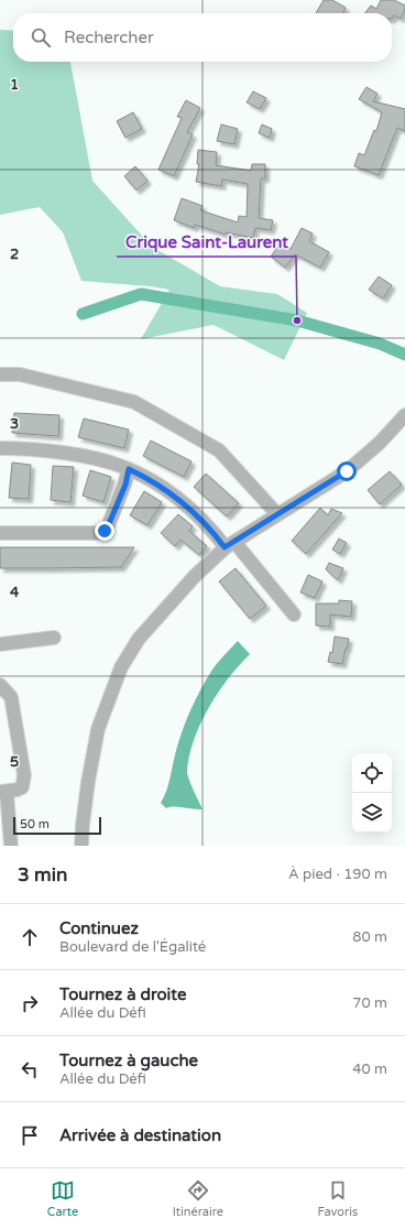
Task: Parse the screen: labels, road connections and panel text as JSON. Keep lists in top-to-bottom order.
{
  "places": ["Crique Saint-Laurent"],
  "scale_bar": "50 m",
  "page": {
    "search": "Rechercher",
    "scale": "50 m",
    "heading": ["3 min", "À pied · 190 m"],
    "list": [
      ["Continuez", "Boulevard de l'Égalité", "80 m"],
      ["Tournez à droite", "Allée du Défi", "70 m"],
      ["Tournez à gauche", "Allée du Défi", "40 m"],
      "Arrivée à destination"
    ],
    "nav": ["Carte", "Itinéraire", "Favoris"]
  },
  "grid": {
    "rows": [
      "1",
      "2",
      "3",
      "4",
      "5"
    ]
  }
}
